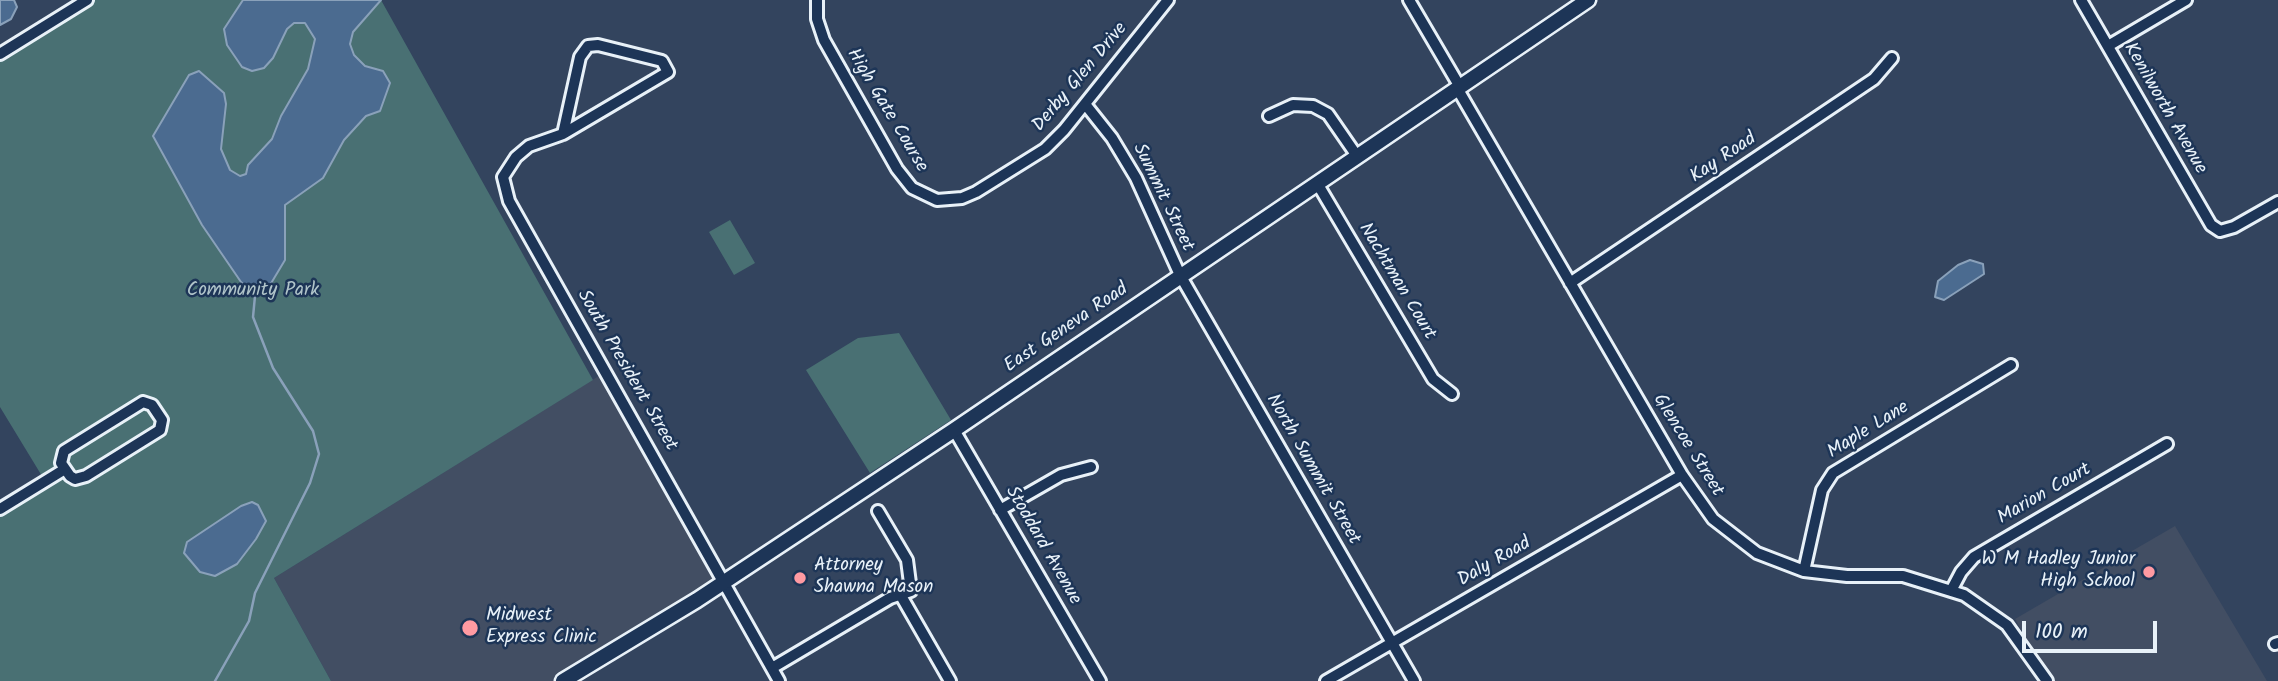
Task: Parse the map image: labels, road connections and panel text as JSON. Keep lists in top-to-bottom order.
{
  "streets": {
    "main road": ["East Geneva Road"],
    "street": [
      "Derby Glen Drive",
      "Kenilworth Avenue",
      "High Gate Course",
      "Kay Road",
      "Summit Street",
      "Nachtman Court",
      "South President Street",
      "Maple Lane",
      "Glencoe Street",
      "North Summit Street",
      "Marion Court",
      "Stoddard Avenue",
      "Daly Road"
    ]
  },
  "crossings": [
    ["Derby Glen Drive", "High Gate Course"],
    ["Derby Glen Drive", "Summit Street"],
    ["Kay Road", "Glencoe Street"],
    ["Summit Street", "East Geneva Road"],
    ["Summit Street", "North Summit Street"],
    ["Nachtman Court", "East Geneva Road"],
    ["East Geneva Road", "South President Street"],
    ["East Geneva Road", "Glencoe Street"],
    ["East Geneva Road", "North Summit Street"],
    ["East Geneva Road", "Stoddard Avenue"],
    ["Maple Lane", "Glencoe Street"],
    ["Glencoe Street", "Marion Court"],
    ["Glencoe Street", "Daly Road"],
    ["North Summit Street", "Daly Road"]
  ],
  "parks": ["Community Park"],
  "places": ["W M Hadley Junior High School", "Attorney Shawna Mason", "Midwest Express Clinic"],
  "scale_bar": "100 m"
}
